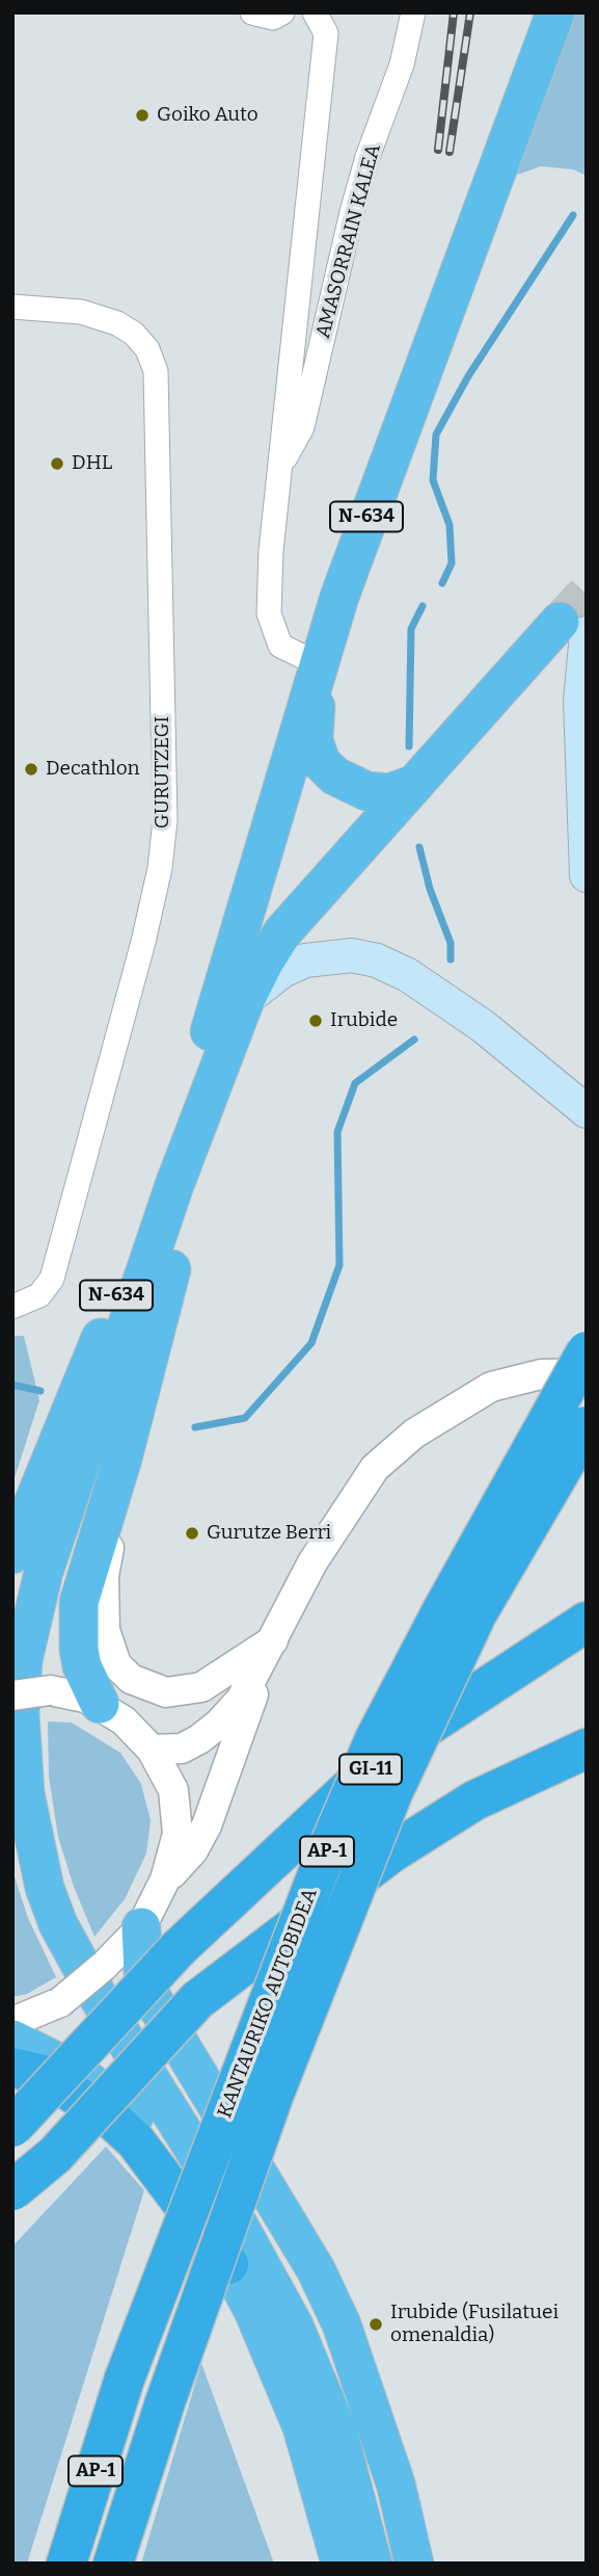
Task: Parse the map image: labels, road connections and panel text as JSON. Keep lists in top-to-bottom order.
{
  "streets": {
    "highway": [
      "N-634",
      "GI-11",
      "AP-1",
      "KANTAURIKO AUTOBIDEA"
    ],
    "street": ["AMASORRAIN KALEA", "GURUTZEGI"]
  },
  "places": [
    "Goiko Auto",
    "DHL",
    "Decathlon",
    "Irubide",
    "Gurutze Berri",
    "Irubide (Fusilatuei omenaldia)"
  ]
}
